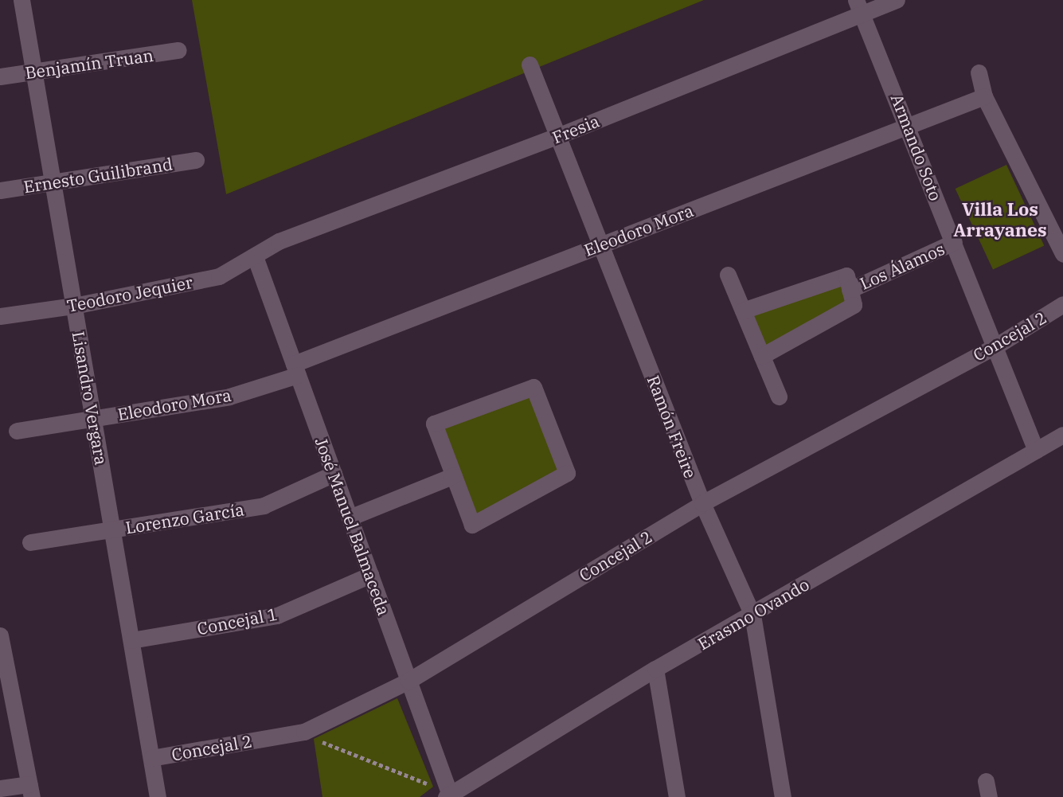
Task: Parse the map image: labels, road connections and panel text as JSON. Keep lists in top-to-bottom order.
{
  "streets": {
    "street": [
      "Benjamín Truan",
      "Fresia",
      "Armando Soto",
      "Ernesto Guilibrand",
      "Eleodoro Mora",
      "Los Álamos",
      "Teodoro Jequier",
      "Concejal 2",
      "Lisandro Vergara",
      "Ramón Freire",
      "Lorenzo García",
      "José Manuel Balmaceda",
      "Erasmo Ovando",
      "Concejal 1"
    ]
  },
  "crossings": [
    ["Benjamín Truan", "Lisandro Vergara"],
    ["Fresia", "Armando Soto"],
    ["Fresia", "Teodoro Jequier"],
    ["Fresia", "Ramón Freire"],
    ["Fresia", "José Manuel Balmaceda"],
    ["Armando Soto", "Eleodoro Mora"],
    ["Armando Soto", "Los Álamos"],
    ["Armando Soto", "Concejal 2"],
    ["Armando Soto", "Erasmo Ovando"],
    ["Ernesto Guilibrand", "Lisandro Vergara"],
    ["Eleodoro Mora", "Lisandro Vergara"],
    ["Eleodoro Mora", "Ramón Freire"],
    ["Eleodoro Mora", "José Manuel Balmaceda"],
    ["Teodoro Jequier", "Lisandro Vergara"],
    ["Teodoro Jequier", "José Manuel Balmaceda"],
    ["Concejal 2", "Lisandro Vergara"],
    ["Concejal 2", "Ramón Freire"],
    ["Concejal 2", "José Manuel Balmaceda"],
    ["Lisandro Vergara", "Lorenzo García"],
    ["Lisandro Vergara", "Concejal 1"],
    ["Ramón Freire", "Erasmo Ovando"],
    ["Lorenzo García", "José Manuel Balmaceda"],
    ["José Manuel Balmaceda", "Erasmo Ovando"],
    ["José Manuel Balmaceda", "Concejal 1"]
  ],
  "districts": ["Villa Los Arrayanes"]
}
